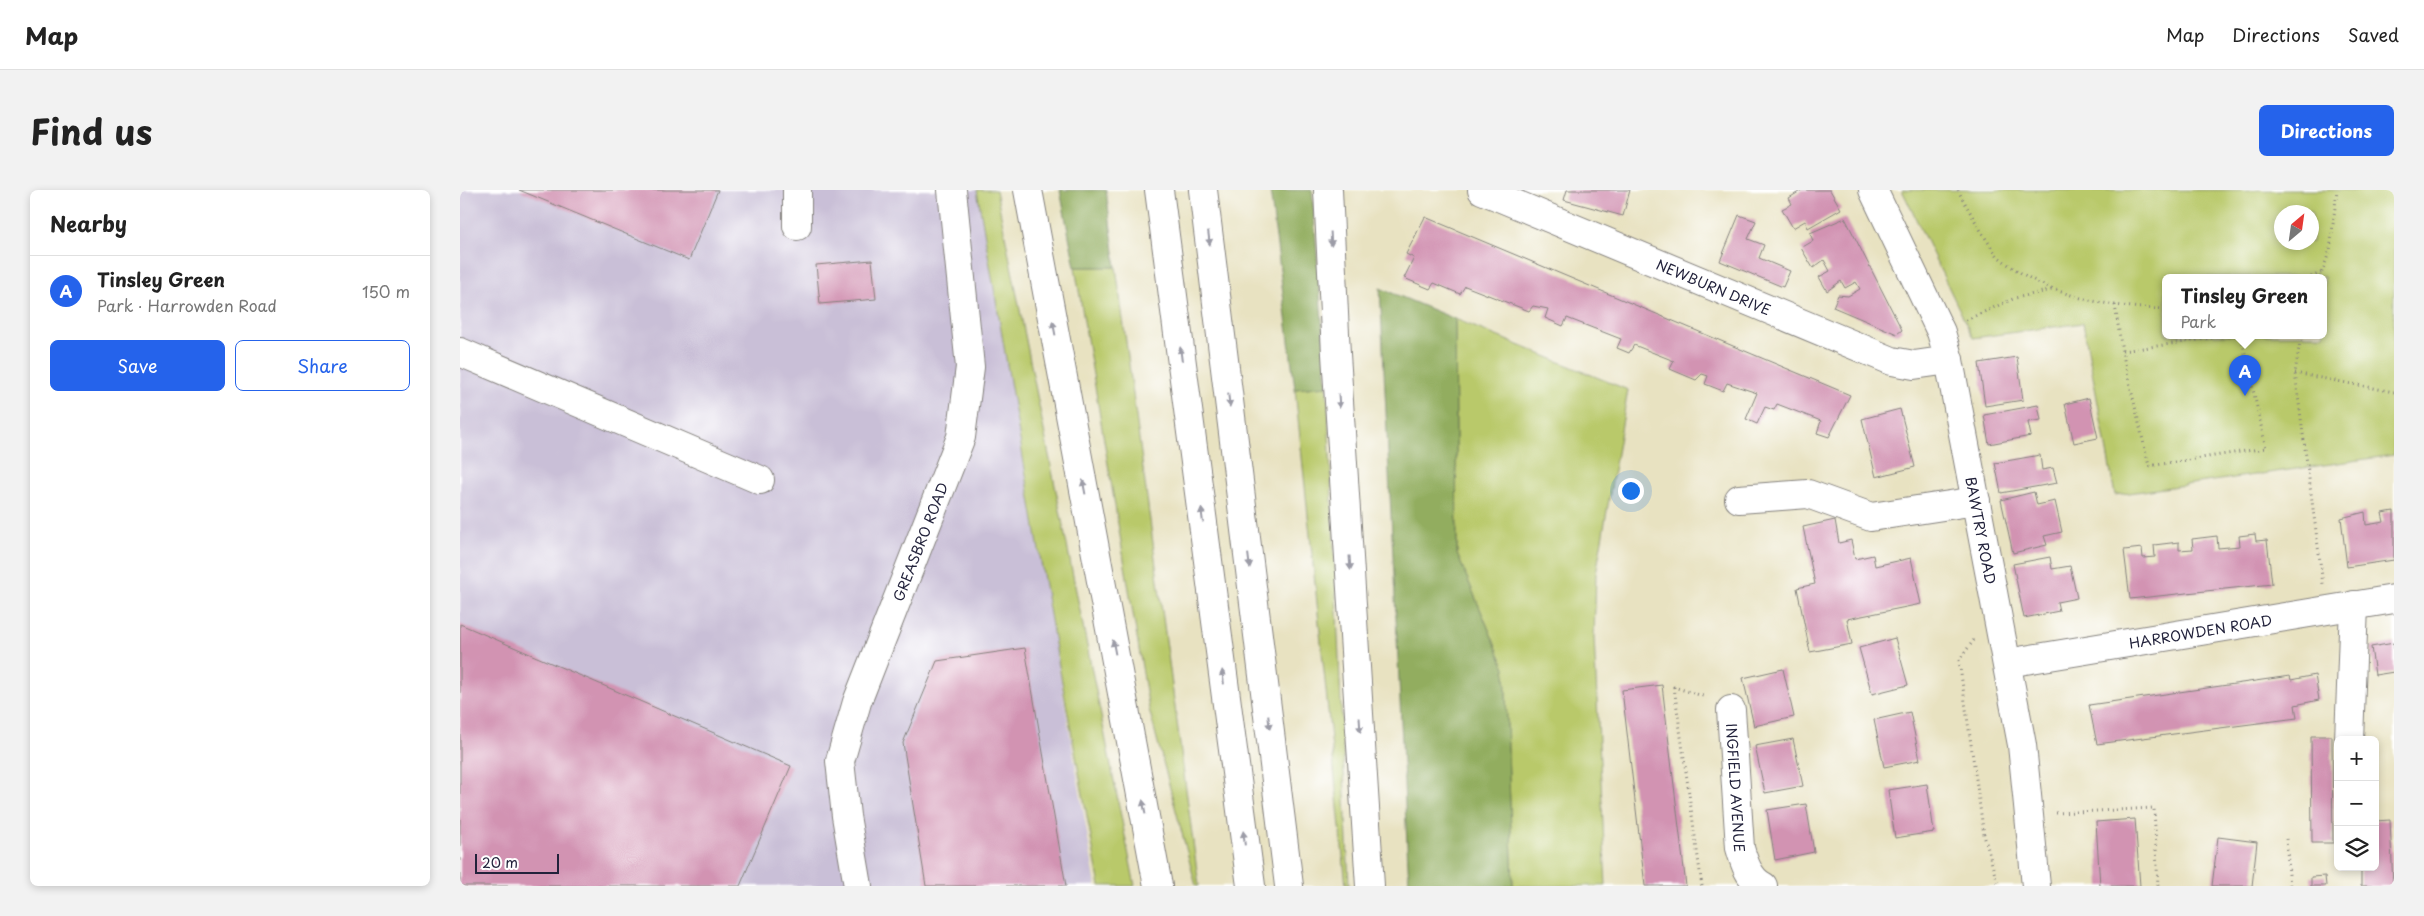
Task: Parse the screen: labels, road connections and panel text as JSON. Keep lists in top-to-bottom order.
{
  "streets": {
    "main road": [
      "NEWBURN DRIVE",
      "BAWTRY ROAD",
      "GREASBRO ROAD",
      "HARROWDEN ROAD",
      "INGFIELD AVENUE"
    ]
  },
  "crossings": [
    ["NEWBURN DRIVE", "BAWTRY ROAD"],
    ["BAWTRY ROAD", "HARROWDEN ROAD"]
  ],
  "scale_bar": "20 m",
  "north": "top right",
  "page": {
    "header": "Map",
    "nav": ["Map", "Directions", "Saved"],
    "title": "Find us",
    "buttons": [
      "Directions",
      ["Save", "Share"]
    ],
    "heading": "Nearby",
    "list": [
      {
        "mark": "A",
        "name": "Tinsley Green",
        "note": "Park · Harrowden Road",
        "value": "150 m"
      }
    ],
    "popup": ["Tinsley Green", "Park"],
    "pins": "A",
    "map_buttons": ["+", "−"],
    "scale": "20 m"
  }
}
